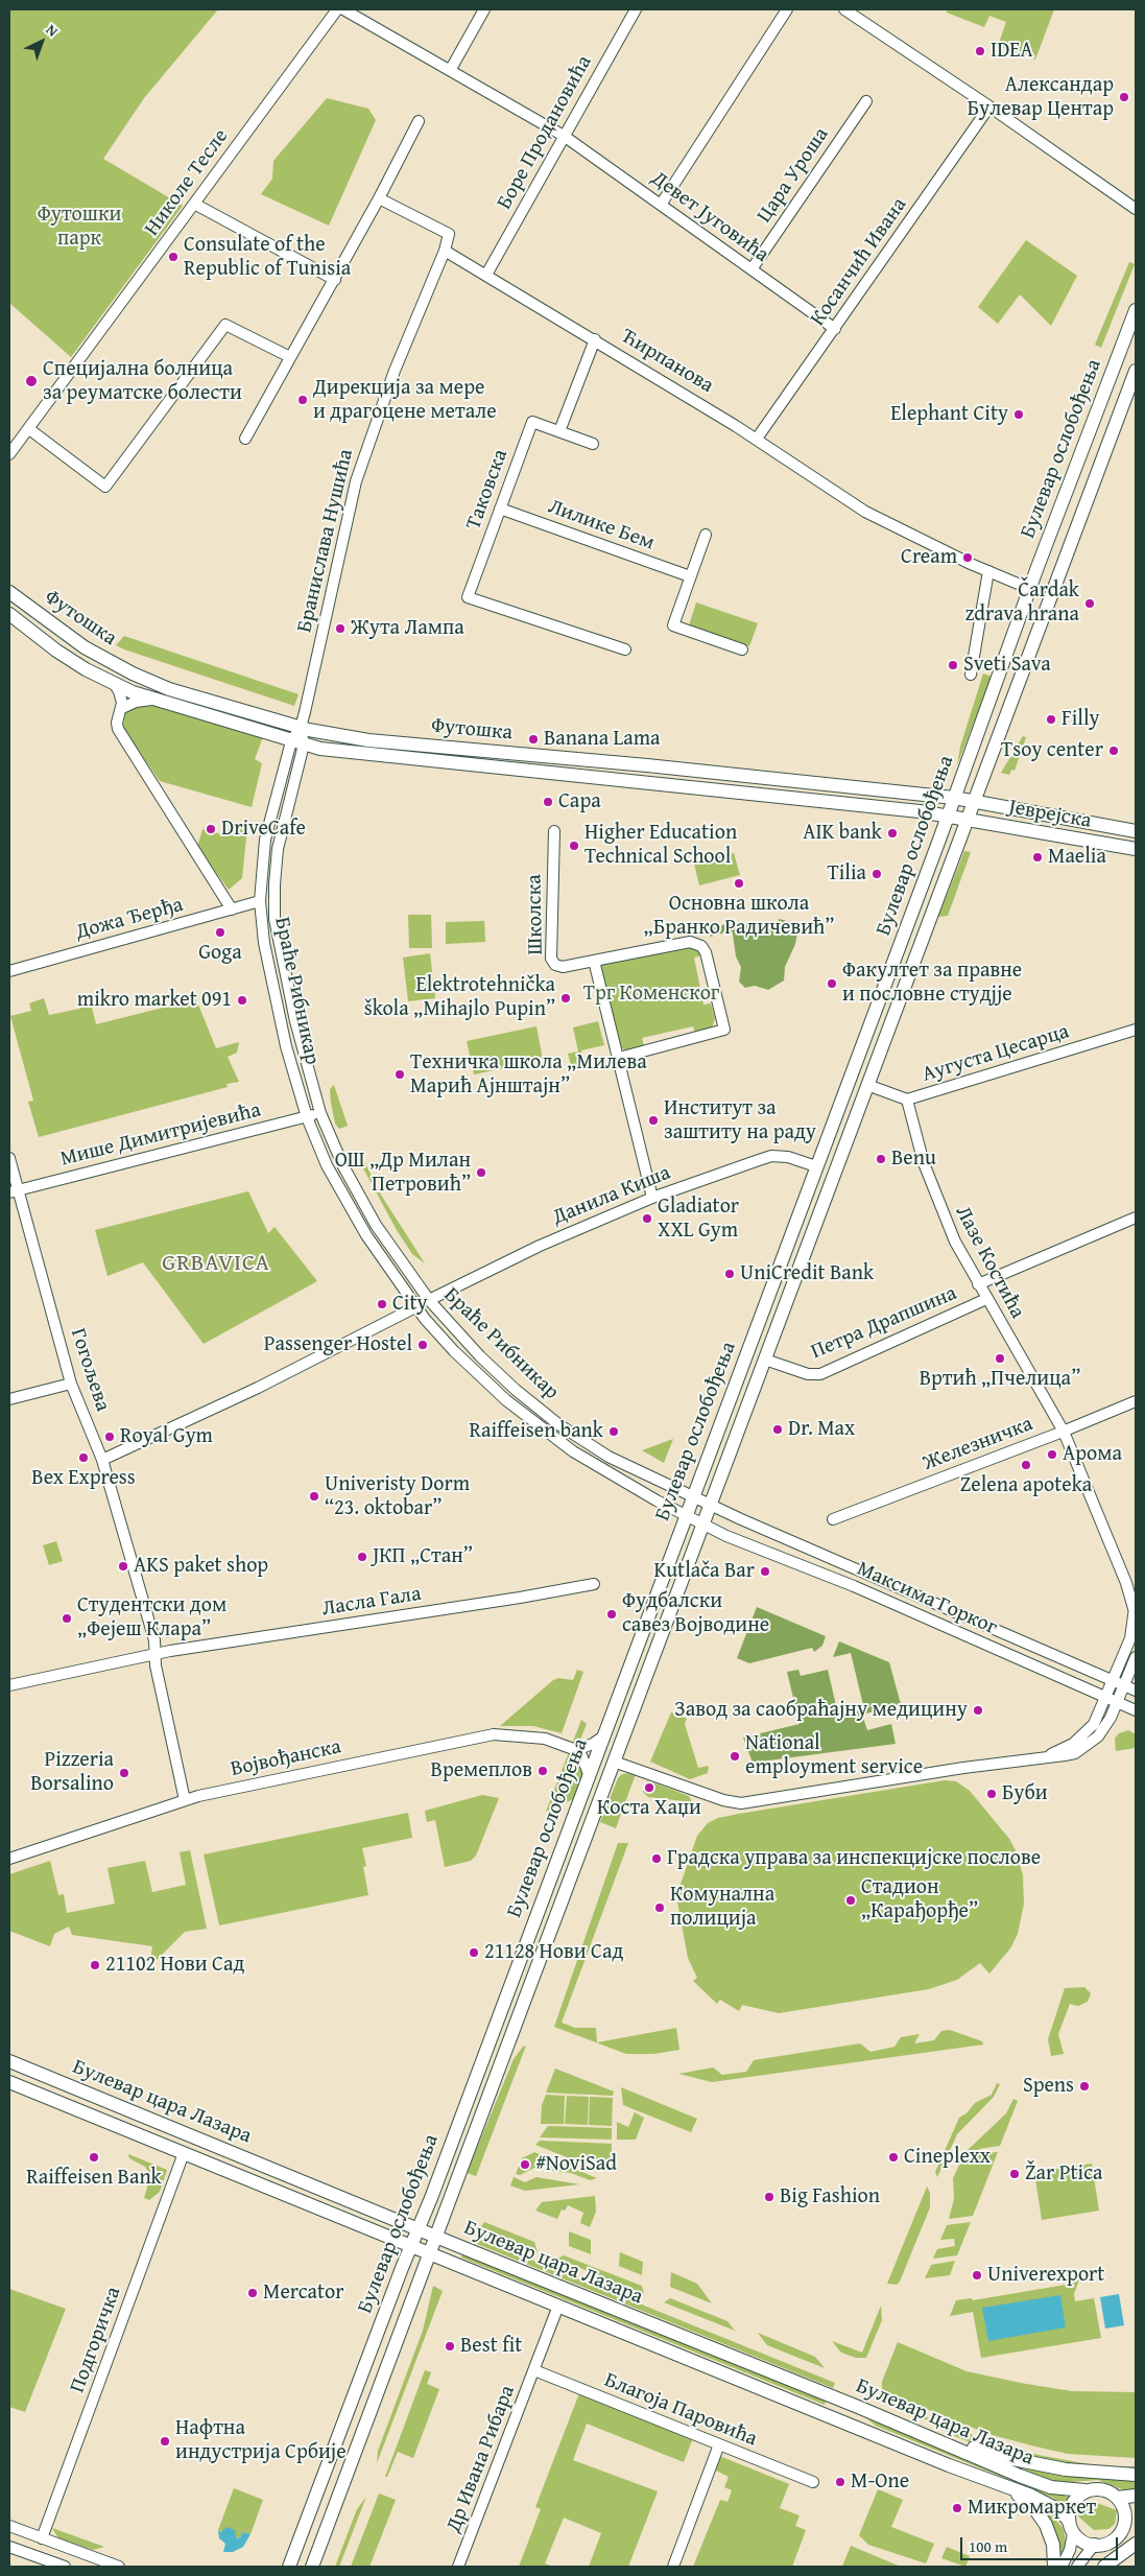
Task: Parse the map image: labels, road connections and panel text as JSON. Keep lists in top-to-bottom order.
{
  "streets": {
    "main road": [
      "Булевар ослобођења",
      "Футошка",
      "Јеврејска",
      "Булевар цара Лазара"
    ],
    "street": [
      "Боре Продановића",
      "Цара Уроша",
      "Николе Тесле",
      "Девет Југовића",
      "Косанчић Ивана",
      "Ћирпанова",
      "Таковска",
      "Лилике Бем",
      "Бранислава Нушића",
      "Школска",
      "Дожа Ђерђа",
      "Браће Рибникар",
      "Аугуста Цесарца",
      "Мише Димитријевића",
      "Данила Киша",
      "Лазе Костића",
      "Петра Драпшина",
      "Гогољева",
      "Железничка",
      "Максима Горког",
      "Ласла Гала",
      "Војвођанска",
      "Подгоричка",
      "Благоја Паровића",
      "Др Ивана Рибара"
    ]
  },
  "crossings": [
    ["Боре Продановића", "Девет Југовића"],
    ["Боре Продановића", "Ћирпанова"],
    ["Цара Уроша", "Девет Југовића"],
    ["Девет Југовића", "Косанчић Ивана"],
    ["Косанчић Ивана", "Ћирпанова"],
    ["Ћирпанова", "Булевар ослобођења"],
    ["Ћирпанова", "Бранислава Нушића"],
    ["Булевар ослобођења", "Футошка"],
    ["Булевар ослобођења", "Јеврејска"],
    ["Булевар ослобођења", "Браће Рибникар"],
    ["Булевар ослобођења", "Аугуста Цесарца"],
    ["Булевар ослобођења", "Данила Киша"],
    ["Булевар ослобођења", "Петра Драпшина"],
    ["Булевар ослобођења", "Максима Горког"],
    ["Булевар ослобођења", "Булевар цара Лазара"],
    ["Таковска", "Лилике Бем"],
    ["Бранислава Нушића", "Футошка"],
    ["Бранислава Нушића", "Браће Рибникар"],
    ["Футошка", "Јеврејска"],
    ["Футошка", "Браће Рибникар"],
    ["Дожа Ђерђа", "Браће Рибникар"],
    ["Браће Рибникар", "Мише Димитријевића"],
    ["Браће Рибникар", "Данила Киша"],
    ["Браће Рибникар", "Максима Горког"],
    ["Аугуста Цесарца", "Лазе Костића"],
    ["Мише Димитријевића", "Гогољева"],
    ["Лазе Костића", "Петра Драпшина"],
    ["Лазе Костића", "Железничка"],
    ["Гогољева", "Ласла Гала"],
    ["Гогољева", "Војвођанска"],
    ["Булевар цара Лазара", "Подгоричка"],
    ["Булевар цара Лазара", "Др Ивана Рибара"],
    ["Благоја Паровића", "Др Ивана Рибара"]
  ],
  "districts": ["GRBAVICA"],
  "parks": ["Футошки парк", "Трг Коменског"],
  "places": [
    "IDEA",
    "Александар Булевар Центар",
    "Consulate of the Republic of Tunisia",
    "Специјална болница за реуматске болести",
    "Дирекција за мере и драгоцене метале",
    "Elephant City",
    "Cream",
    "Čardak zdrava hrana",
    "Жута Лампа",
    "Sveti Sava",
    "Filly",
    "Banana Lama",
    "Tsoy center",
    "Сара",
    "DriveCafe",
    "AIK bank",
    "Higher Education Technical School",
    "Maelia",
    "Tilia",
    "Основна школа „Бранко Радичевић”",
    "Goga",
    "Факултет за правне и пословне студјје",
    "Elektrotehnička škola „Mihajlo Pupin”",
    "mikro market 091",
    "Техничка школа „Милева Марић Ајнштајн”",
    "Институт за заштиту на раду",
    "Benu",
    "ОШ „Др Милан Петровић”",
    "Gladiator XXL Gym",
    "UniCredit Bank",
    "City",
    "Passenger Hostel",
    "Вртић „Пчелица”",
    "Dr. Max",
    "Raiffeisen bank",
    "Royal Gym",
    "Арома",
    "Bex Express",
    "Zelena apoteka",
    "Univeristy Dorm “23. oktobar”",
    "ЈКП „Стан”",
    "AKS paket shop",
    "Kutlača Bar",
    "Фудбалски савез Војводине",
    "Студентски дом „Фејеш Клара”",
    "Завод за саобраћајну медицину",
    "National employment service",
    "Времеплов",
    "Pizzeria Borsalino",
    "Коста Хаџи",
    "Буби",
    "Градска управа за инспекцијске послове",
    "Стадион „Карађорђе”",
    "Комунална полиција",
    "21128 Нови Сад",
    "21102 Нови Сад",
    "Spens",
    "Raiffeisen Bank",
    "Cineplexx",
    "#NoviSad",
    "Žar Ptica",
    "Big Fashion",
    "Univerexport",
    "Mercator",
    "Best fit",
    "Нафтна индустрија Србије",
    "M-One",
    "Микромаркет"
  ],
  "scale_bar": "100 m",
  "north": "top right"
}
